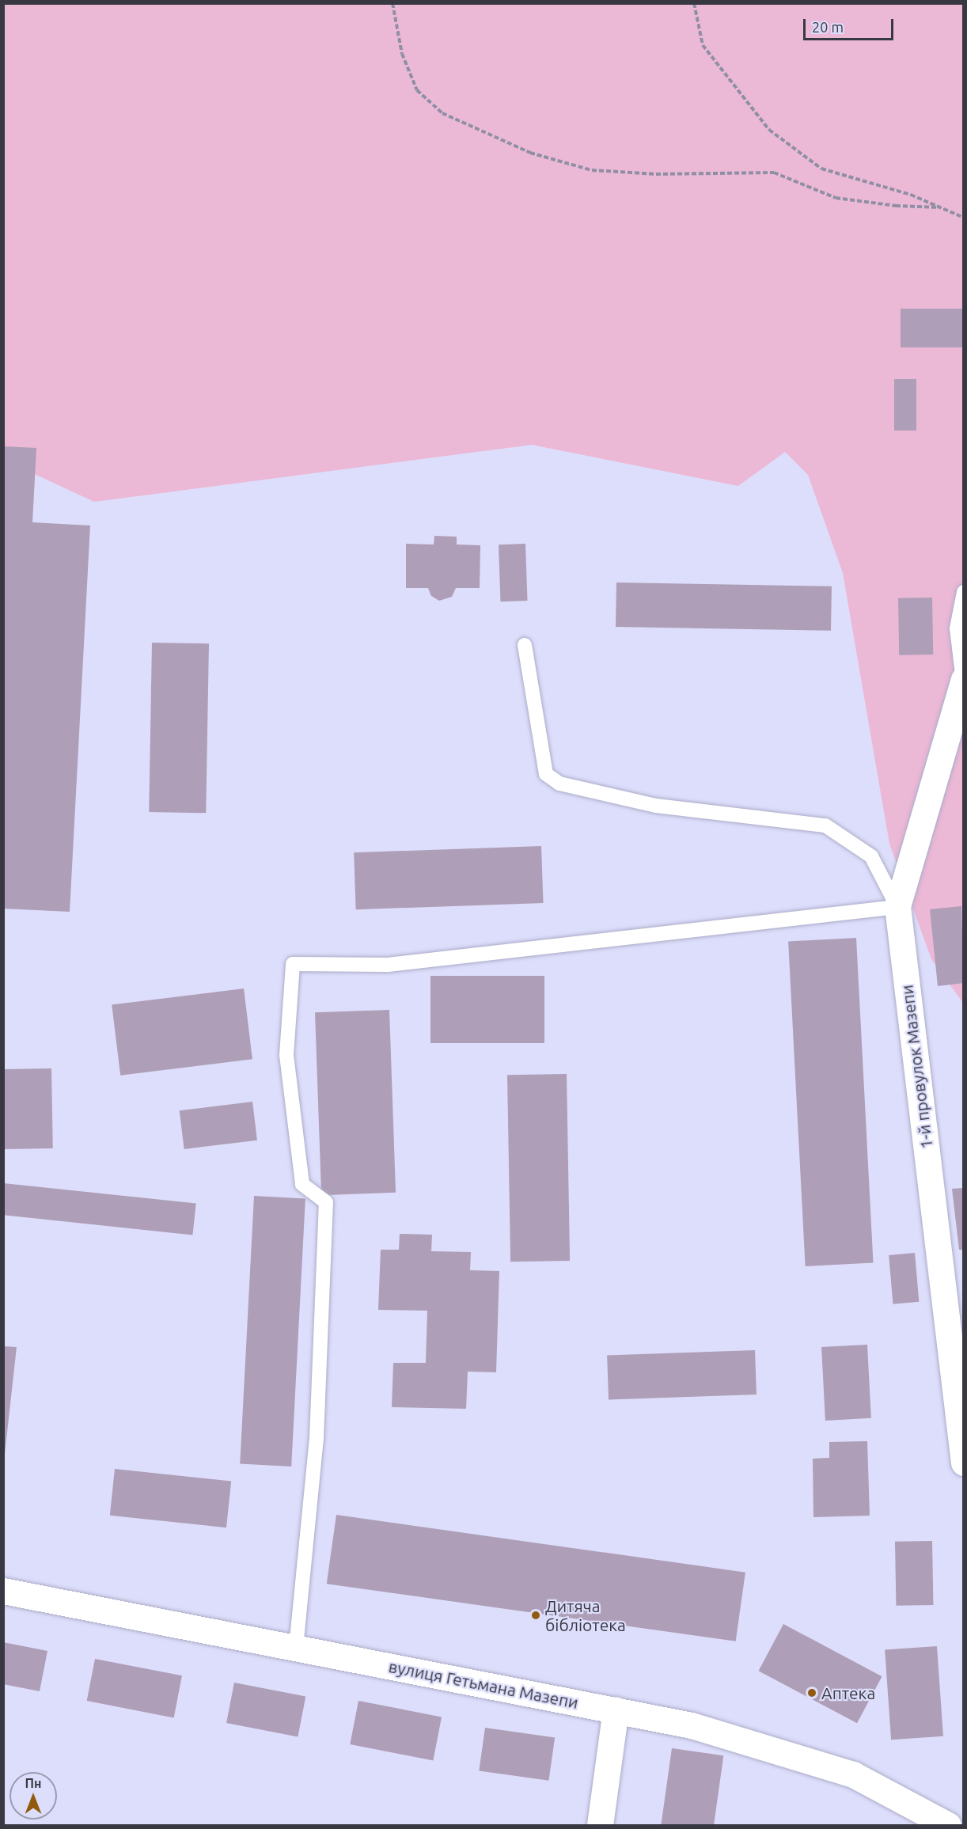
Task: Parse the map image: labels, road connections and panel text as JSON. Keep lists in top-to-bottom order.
{
  "streets": {
    "main road": ["1-й провулок Мазепи", "вулиця Гетьмана Мазепи"]
  },
  "places": ["Дитяча бібліотека", "Аптека"],
  "scale_bar": "20 m",
  "north": "top"
}
